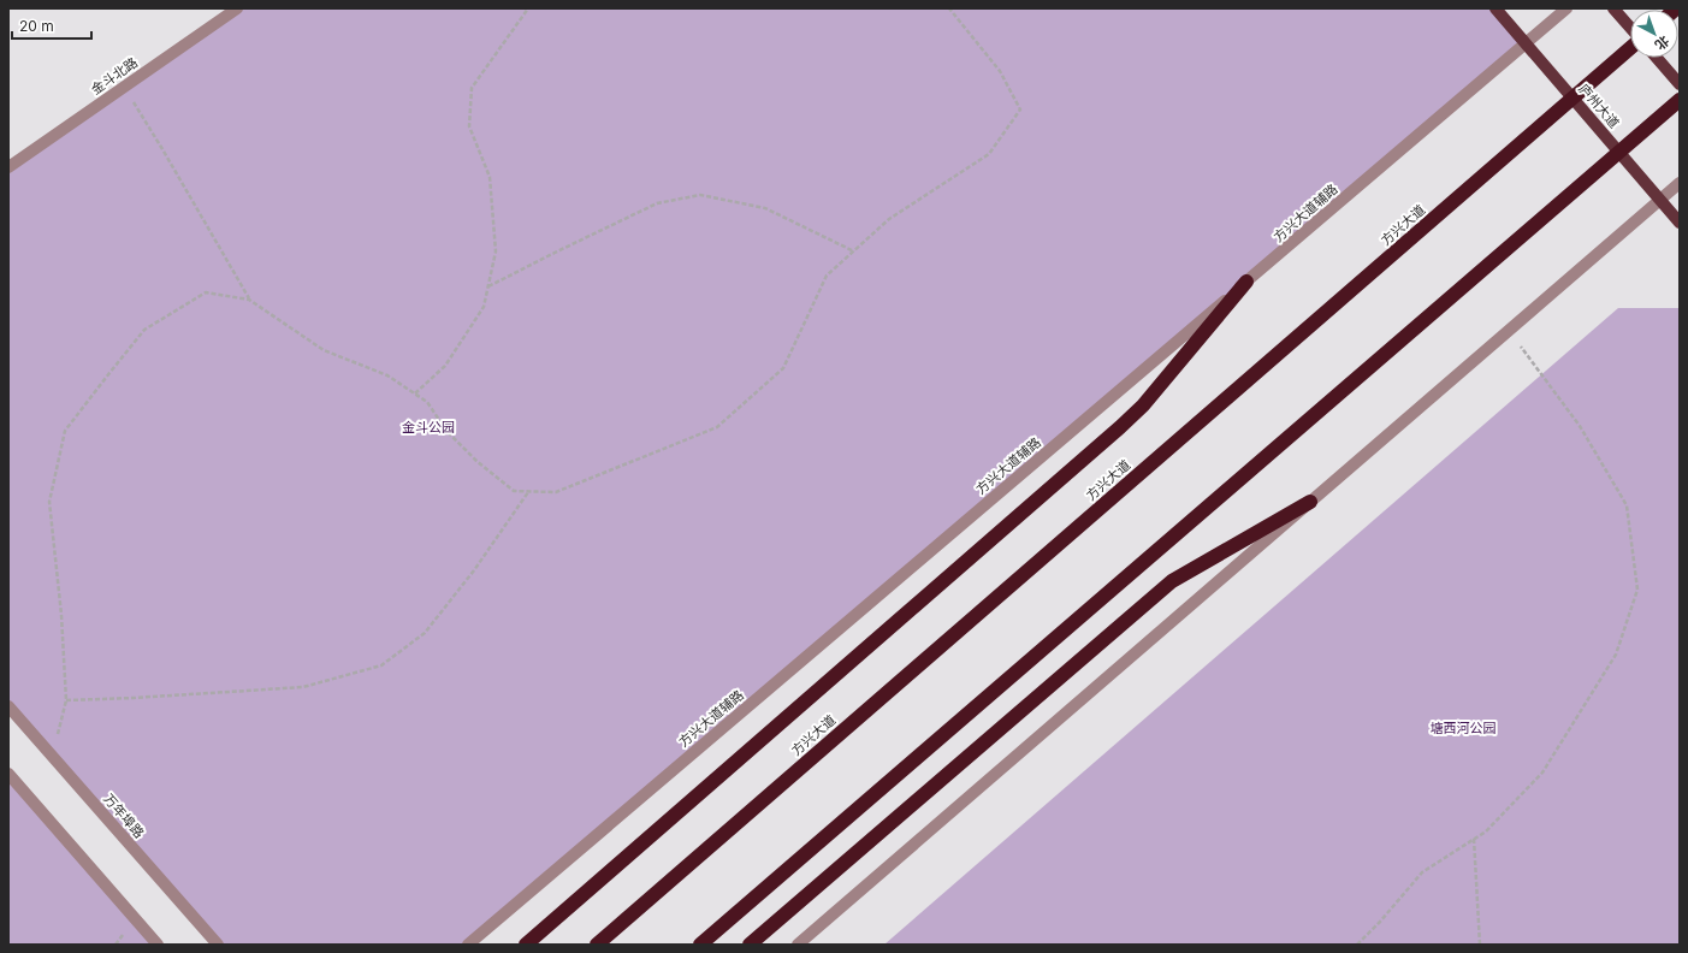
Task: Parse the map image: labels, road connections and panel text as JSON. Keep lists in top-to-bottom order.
{
  "streets": {
    "highway": ["方兴大道"],
    "main road": ["庐州大道"],
    "street": ["金斗北路", "方兴大道辅路", "万年埠路"]
  },
  "crossings": [
    ["庐州大道", "方兴大道辅路"]
  ],
  "parks": ["金斗公园", "塘西河公园"],
  "scale_bar": "20 m",
  "north": "bottom right"
}
